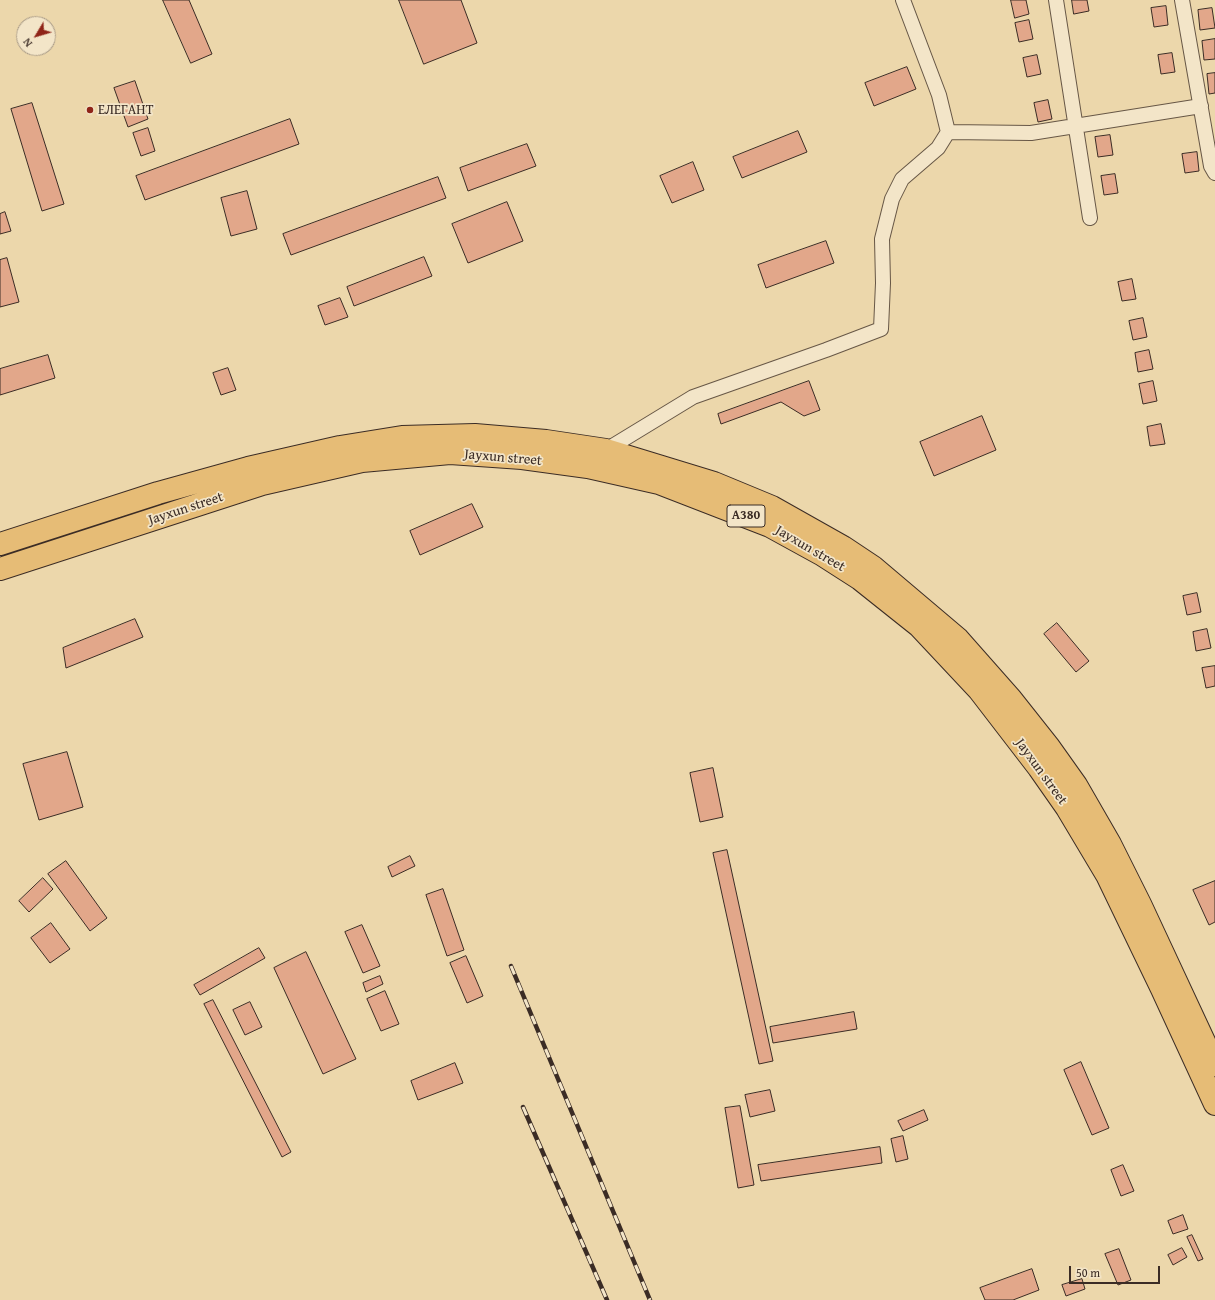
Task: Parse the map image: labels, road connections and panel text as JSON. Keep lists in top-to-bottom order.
{
  "streets": {
    "highway": ["Jayxun street", "A380"]
  },
  "places": ["ЕЛЕГАНТ"],
  "scale_bar": "50 m",
  "north": "bottom left"
}
